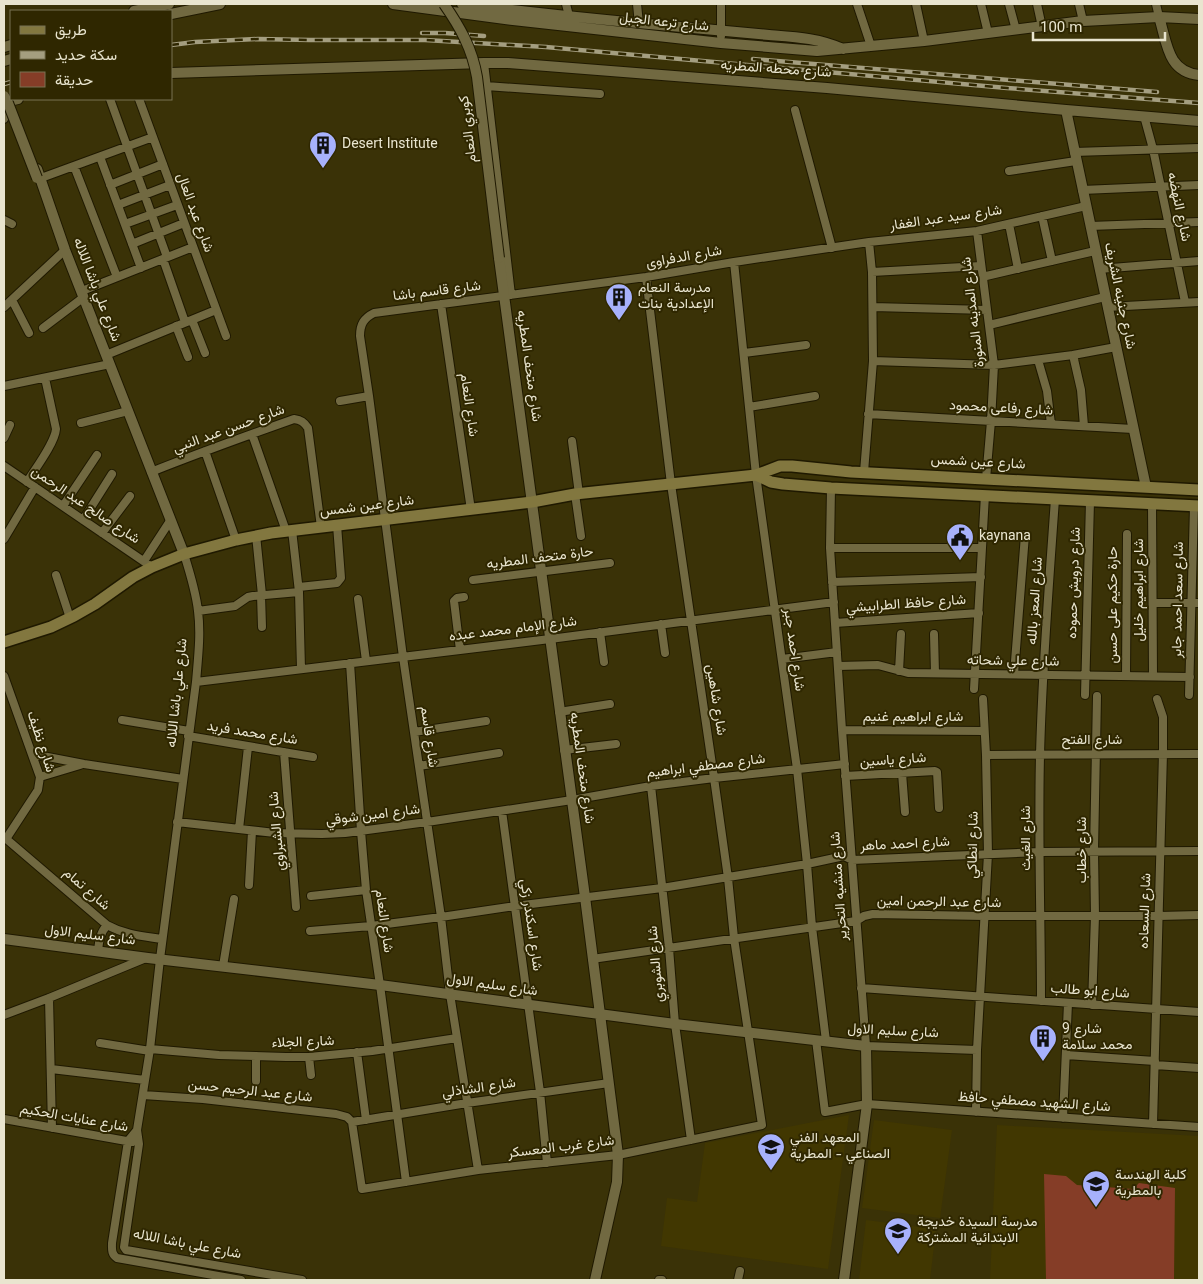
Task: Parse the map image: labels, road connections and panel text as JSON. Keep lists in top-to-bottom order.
{
  "streets": {
    "main road": ["شارع عين شمس"],
    "street": [
      "شارع ترعه الجبل",
      "شارع محطه المطريه",
      "كوبري النعام",
      "شارع النهضه",
      "شارع عبد العال",
      "شارع سيد عبد الغفار",
      "شارع الدفراوى",
      "شارع علي باشا اللاله",
      "شارع قاسم باشا",
      "شارع جنينه الشريف",
      "شارع المدينه المنورة",
      "شارع متحف المطريه",
      "شارع النعام",
      "شارع رفاعى محمود",
      "شارع حسن عبد النبي",
      "شارع صالح عبد الرحمن",
      "حارة متحف المطريه",
      "شارع درويش حموده",
      "شارع ابراهيم خليل",
      "شارع سعد احمد جابر",
      "شارع المعز بالله",
      "شارع حافظ الطرابيشي",
      "حارة حكيم على حسن",
      "شارع الإمام محمد عبده",
      "شارع احمد جبر",
      "شارع علي شحاته",
      "شارع شاهين",
      "شارع ابراهيم غنيم",
      "شارع محمد فريد",
      "شارع قاسم",
      "شارع الفتح",
      "شارع نظيف",
      "شارع ياسين",
      "شارع مصطفي ابراهيم",
      "شارع امين شوقي",
      "شارع الشبراوي",
      "شارع الغيث",
      "شارع احمد ماهر",
      "شارع انطاكي",
      "شارع خطاب",
      "شارع منشيه التحرير",
      "شارع تمام",
      "شارع عبد الرحمن امين",
      "شارع السعاده",
      "شارع اسكندر زكي",
      "شارع سليم الاول",
      "شارع الشوبري",
      "شارع ابو طالب",
      "شارع الجلاء",
      "شارع الشاذلي",
      "شارع عبد الرحيم حسن",
      "شارع الشهيد مصطفي حافظ",
      "شارع عنايات الحكيم",
      "شارع غرب المعسكر"
    ]
  },
  "crossings": [
    ["شارع محطه المطريه", "شارع النهضه"],
    ["شارع محطه المطريه", "شارع جنينه الشريف"],
    ["شارع محطه المطريه", "شارع متحف المطريه"],
    ["كوبري النعام", "شارع متحف المطريه"],
    ["شارع سيد عبد الغفار", "شارع الدفراوى"],
    ["شارع سيد عبد الغفار", "شارع جنينه الشريف"],
    ["شارع سيد عبد الغفار", "شارع المدينه المنورة"],
    ["شارع الدفراوى", "شارع قاسم باشا"],
    ["شارع الدفراوى", "شارع متحف المطريه"],
    ["شارع الدفراوى", "شارع احمد جبر"],
    ["شارع الدفراوى", "شارع شاهين"],
    ["شارع علي باشا اللاله", "شارع حسن عبد النبي"],
    ["شارع علي باشا اللاله", "شارع عين شمس"],
    ["شارع علي باشا اللاله", "شارع الإمام محمد عبده"],
    ["شارع علي باشا اللاله", "شارع محمد فريد"],
    ["شارع علي باشا اللاله", "شارع امين شوقي"],
    ["شارع علي باشا اللاله", "شارع تمام"],
    ["شارع علي باشا اللاله", "شارع سليم الاول"],
    ["شارع علي باشا اللاله", "شارع الجلاء"],
    ["شارع علي باشا اللاله", "شارع عبد الرحيم حسن"],
    ["شارع علي باشا اللاله", "شارع عنايات الحكيم"],
    ["شارع قاسم باشا", "شارع متحف المطريه"],
    ["شارع قاسم باشا", "شارع النعام"],
    ["شارع قاسم باشا", "شارع قاسم"],
    ["شارع جنينه الشريف", "شارع رفاعى محمود"],
    ["شارع جنينه الشريف", "شارع عين شمس"],
    ["شارع المدينه المنورة", "شارع رفاعى محمود"],
    ["شارع المدينه المنورة", "شارع عين شمس"],
    ["شارع متحف المطريه", "شارع عين شمس"],
    ["شارع متحف المطريه", "حارة متحف المطريه"],
    ["شارع متحف المطريه", "شارع الإمام محمد عبده"],
    ["شارع متحف المطريه", "شارع مصطفي ابراهيم"],
    ["شارع متحف المطريه", "شارع امين شوقي"],
    ["شارع متحف المطريه", "شارع احمد ماهر"],
    ["شارع متحف المطريه", "شارع عبد الرحمن امين"],
    ["شارع متحف المطريه", "شارع سليم الاول"],
    ["شارع متحف المطريه", "شارع الشاذلي"],
    ["شارع متحف المطريه", "شارع غرب المعسكر"],
    ["شارع النعام", "شارع عين شمس"],
    ["شارع النعام", "شارع الإمام محمد عبده"],
    ["شارع النعام", "شارع امين شوقي"],
    ["شارع النعام", "شارع احمد ماهر"],
    ["شارع النعام", "شارع سليم الاول"],
    ["شارع النعام", "شارع الجلاء"],
    ["شارع النعام", "شارع الشاذلي"],
    ["شارع النعام", "شارع غرب المعسكر"],
    ["شارع حسن عبد النبي", "شارع عين شمس"],
    ["شارع عين شمس", "شارع صالح عبد الرحمن"],
    ["شارع عين شمس", "شارع درويش حموده"],
    ["شارع عين شمس", "شارع ابراهيم خليل"],
    ["شارع عين شمس", "شارع سعد احمد جابر"],
    ["شارع عين شمس", "شارع المعز بالله"],
    ["شارع عين شمس", "شارع احمد جبر"],
    ["شارع عين شمس", "شارع شاهين"],
    ["شارع عين شمس", "شارع قاسم"],
    ["شارع عين شمس", "شارع منشيه التحرير"],
    ["شارع درويش حموده", "شارع علي شحاته"],
    ["شارع ابراهيم خليل", "شارع علي شحاته"],
    ["شارع سعد احمد جابر", "شارع علي شحاته"],
    ["شارع المعز بالله", "شارع علي شحاته"],
    ["شارع المعز بالله", "شارع الغيث"],
    ["شارع حافظ الطرابيشي", "شارع منشيه التحرير"],
    ["حارة حكيم على حسن", "شارع علي شحاته"],
    ["شارع الإمام محمد عبده", "شارع احمد جبر"],
    ["شارع الإمام محمد عبده", "شارع شاهين"],
    ["شارع الإمام محمد عبده", "شارع قاسم"],
    ["شارع الإمام محمد عبده", "شارع منشيه التحرير"],
    ["شارع احمد جبر", "شارع مصطفي ابراهيم"],
    ["شارع احمد جبر", "شارع احمد ماهر"],
    ["شارع احمد جبر", "شارع منشيه التحرير"],
    ["شارع احمد جبر", "شارع عبد الرحمن امين"],
    ["شارع احمد جبر", "شارع سليم الاول"],
    ["شارع احمد جبر", "شارع الشهيد مصطفي حافظ"],
    ["شارع علي شحاته", "شارع الغيث"],
    ["شارع علي شحاته", "شارع منشيه التحرير"],
    ["شارع شاهين", "شارع مصطفي ابراهيم"],
    ["شارع شاهين", "شارع احمد ماهر"],
    ["شارع شاهين", "شارع عبد الرحمن امين"],
    ["شارع شاهين", "شارع سليم الاول"],
    ["شارع شاهين", "شارع غرب المعسكر"],
    ["شارع ابراهيم غنيم", "شارع انطاكي"],
    ["شارع ابراهيم غنيم", "شارع منشيه التحرير"],
    ["شارع محمد فريد", "شارع الشبراوي"],
    ["شارع قاسم", "شارع امين شوقي"],
    ["شارع قاسم", "شارع احمد ماهر"],
    ["شارع قاسم", "شارع سليم الاول"],
    ["شارع قاسم", "شارع الجلاء"],
    ["شارع قاسم", "شارع الشاذلي"],
    ["شارع قاسم", "شارع غرب المعسكر"],
    ["شارع الفتح", "شارع الغيث"],
    ["شارع الفتح", "شارع انطاكي"],
    ["شارع الفتح", "شارع خطاب"],
    ["شارع الفتح", "شارع السعاده"],
    ["شارع نظيف", "شارع تمام"],
    ["شارع ياسين", "شارع منشيه التحرير"],
    ["شارع مصطفي ابراهيم", "شارع امين شوقي"],
    ["شارع مصطفي ابراهيم", "شارع منشيه التحرير"],
    ["شارع مصطفي ابراهيم", "شارع الشوبري"],
    ["شارع امين شوقي", "شارع الشبراوي"],
    ["شارع امين شوقي", "شارع اسكندر زكي"],
    ["شارع الغيث", "شارع احمد ماهر"],
    ["شارع الغيث", "شارع عبد الرحمن امين"],
    ["شارع الغيث", "شارع ابو طالب"],
    ["شارع احمد ماهر", "شارع انطاكي"],
    ["شارع احمد ماهر", "شارع خطاب"],
    ["شارع احمد ماهر", "شارع منشيه التحرير"],
    ["شارع احمد ماهر", "شارع السعاده"],
    ["شارع احمد ماهر", "شارع اسكندر زكي"],
    ["شارع احمد ماهر", "شارع الشوبري"],
    ["شارع انطاكي", "شارع عبد الرحمن امين"],
    ["شارع انطاكي", "شارع سليم الاول"],
    ["شارع انطاكي", "شارع ابو طالب"],
    ["شارع انطاكي", "شارع الشهيد مصطفي حافظ"],
    ["شارع خطاب", "شارع عبد الرحمن امين"],
    ["شارع خطاب", "شارع ابو طالب"],
    ["شارع منشيه التحرير", "شارع عبد الرحمن امين"],
    ["شارع منشيه التحرير", "شارع سليم الاول"],
    ["شارع منشيه التحرير", "شارع ابو طالب"],
    ["شارع منشيه التحرير", "شارع الشهيد مصطفي حافظ"],
    ["شارع عبد الرحمن امين", "شارع السعاده"],
    ["شارع عبد الرحمن امين", "شارع الشوبري"],
    ["شارع السعاده", "شارع ابو طالب"],
    ["شارع السعاده", "شارع الشهيد مصطفي حافظ"],
    ["شارع اسكندر زكي", "شارع سليم الاول"],
    ["شارع اسكندر زكي", "شارع الشاذلي"],
    ["شارع اسكندر زكي", "شارع غرب المعسكر"],
    ["شارع سليم الاول", "شارع الشوبري"],
    ["شارع الشوبري", "شارع غرب المعسكر"],
    ["شارع الشاذلي", "شارع عبد الرحيم حسن"],
    ["شارع الشاذلي", "شارع غرب المعسكر"],
    ["شارع عبد الرحيم حسن", "شارع غرب المعسكر"]
  ],
  "places": {
    "building": ["Desert Institute", "مدرسة النعام الإعدادية بنات", "9 شارع محمد سلامة"],
    "public building": ["kaynana"],
    "school or university": ["المعهد الفني الصناعي - المطرية", "كلية الهندسة بالمطرية", "مدرسة السيدة خديجة الابتدائية المشتركة"]
  },
  "legend": ["طريق", "سكة حديد", "حديقة"],
  "scale_bar": "100 m"
}
